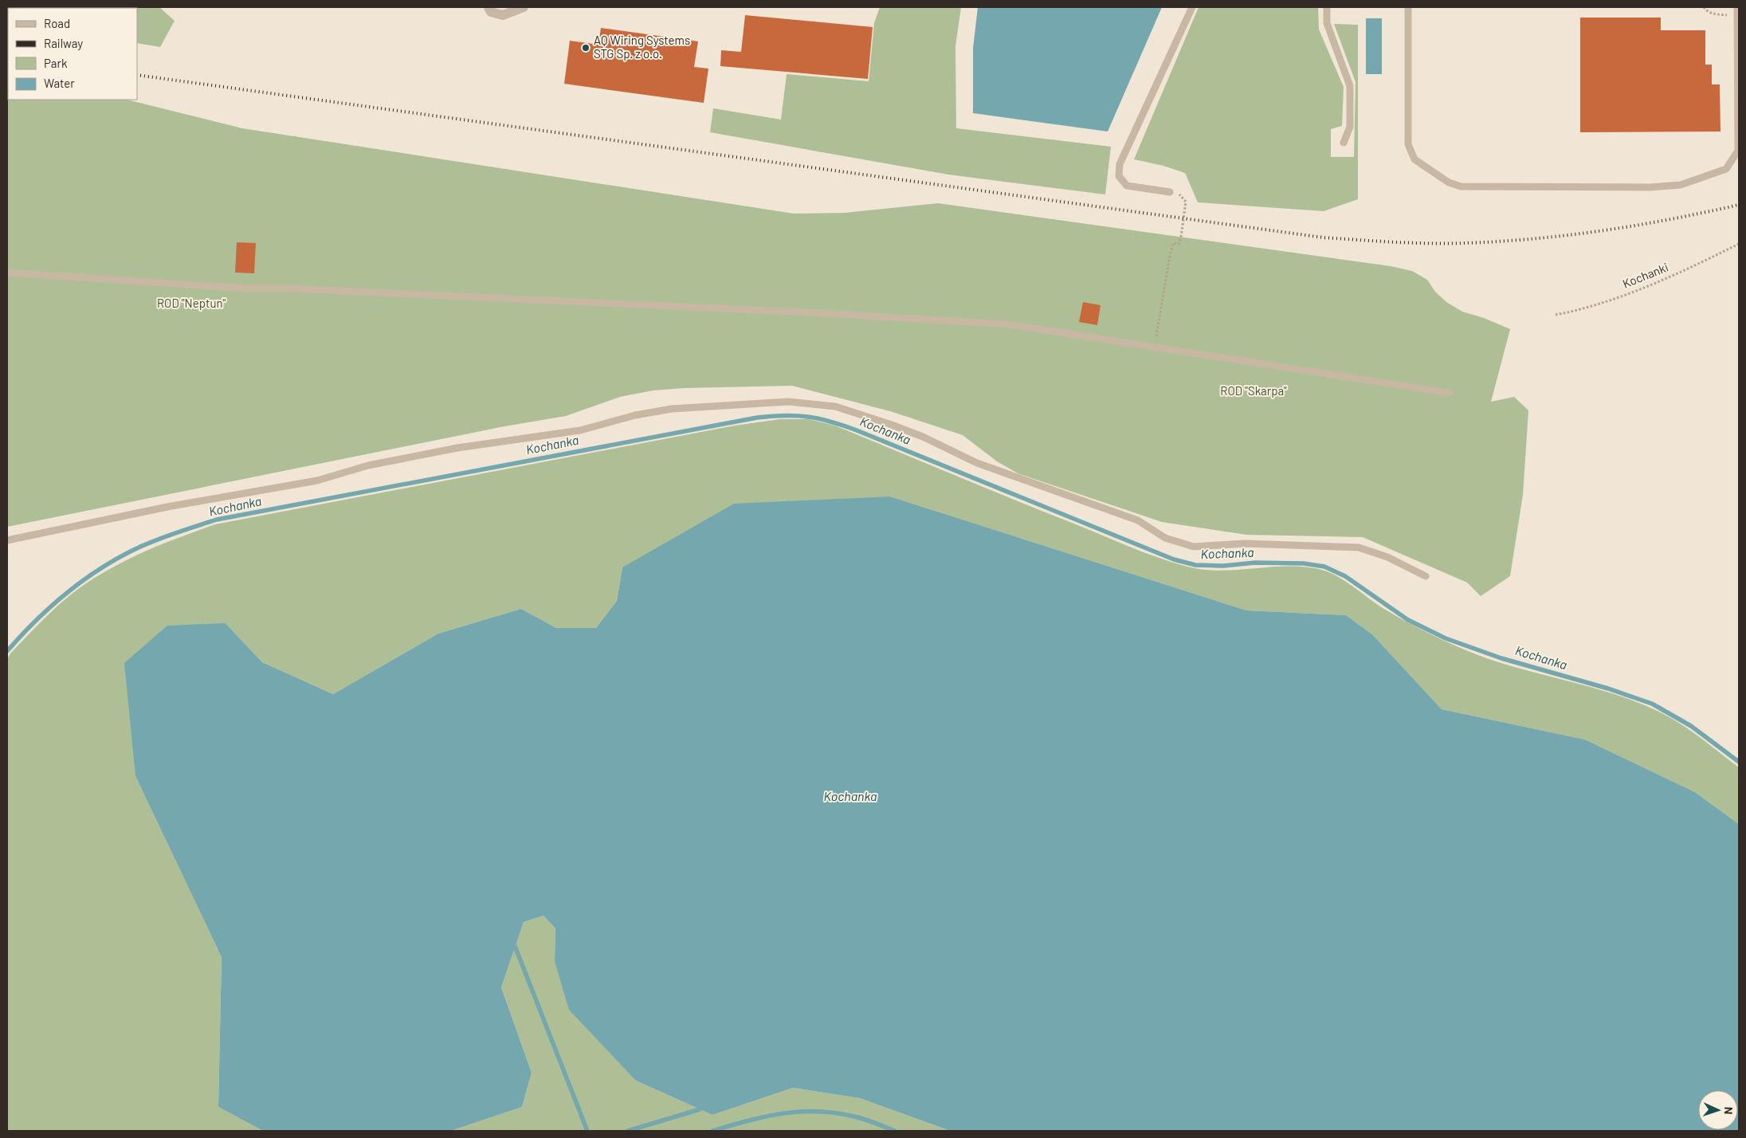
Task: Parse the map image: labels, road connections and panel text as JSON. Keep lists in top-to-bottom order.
{
  "streets": {
    "path": ["Kochanki"]
  },
  "water": ["Kochanka"],
  "parks": ["ROD \"Neptun\"", "ROD \"Skarpa\""],
  "places": ["AQ Wiring Systems STG Sp. z o.o."],
  "legend": [
    "Road",
    "Railway",
    "Park",
    "Water"
  ],
  "north": "right"
}
